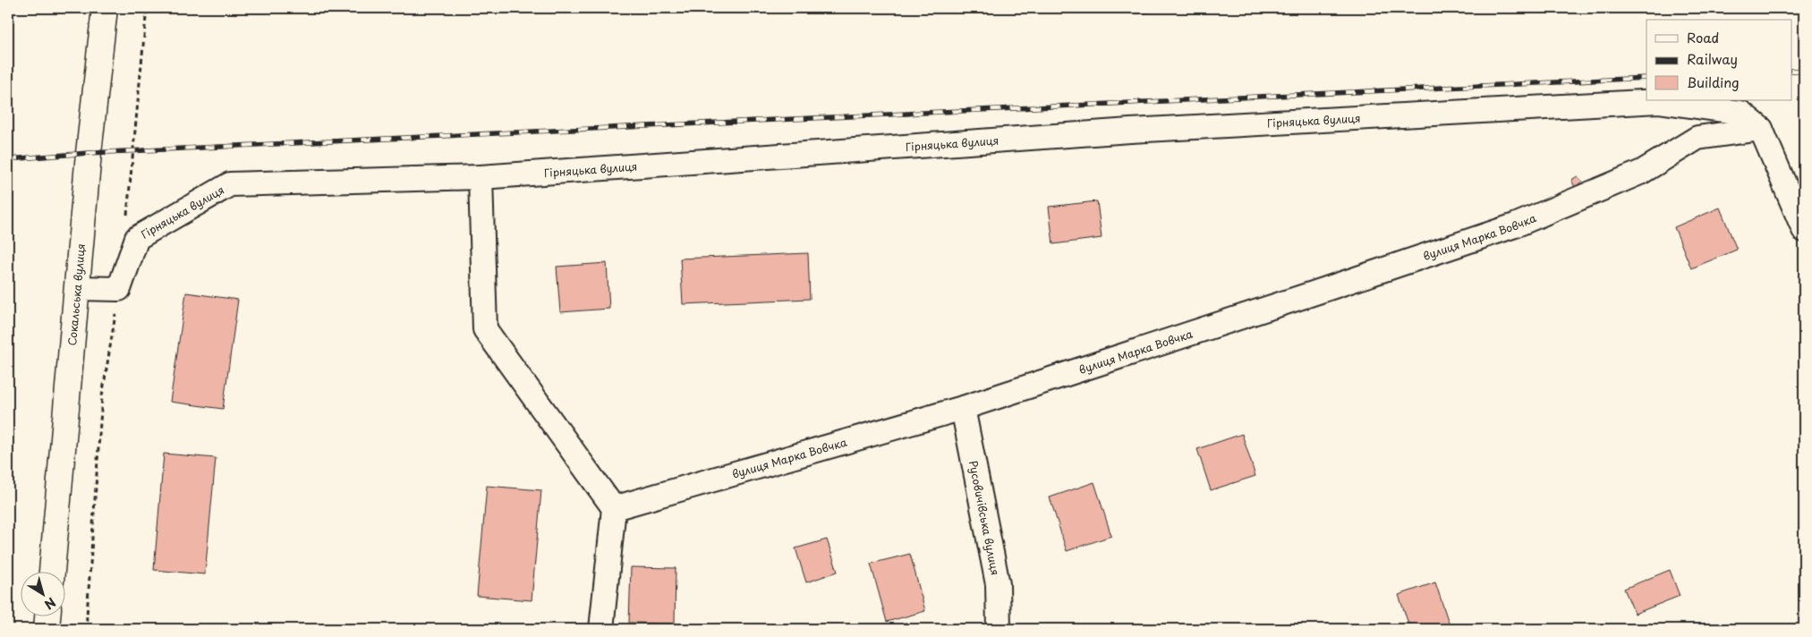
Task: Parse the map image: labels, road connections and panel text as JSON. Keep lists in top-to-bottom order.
{
  "streets": {
    "main road": ["Сокальська вулиця"],
    "street": ["Гірняцька вулиця", "вулиця Марка Вовчка", "Русовичівська вулиця"]
  },
  "crossings": [
    ["Гірняцька вулиця", "вулиця Марка Вовчка"],
    ["вулиця Марка Вовчка", "Русовичівська вулиця"]
  ],
  "legend": ["Road", "Railway", "Building"],
  "north": "bottom right"
}
